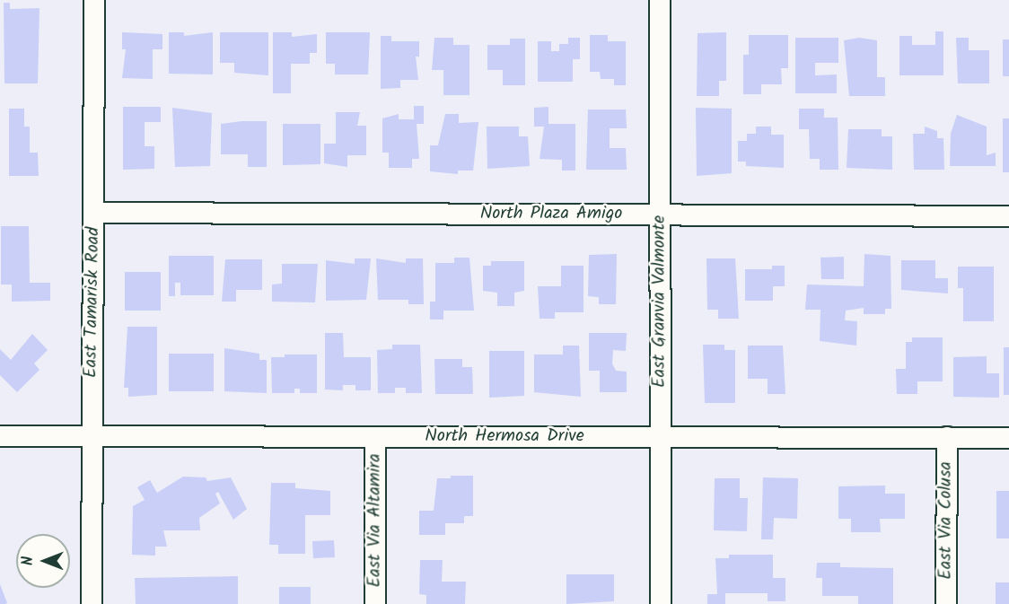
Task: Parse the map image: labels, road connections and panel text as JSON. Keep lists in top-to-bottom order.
{
  "streets": {
    "street": [
      "North Plaza Amigo",
      "East Granvia Valmonte",
      "East Tamarisk Road",
      "North Hermosa Drive",
      "East Via Altamira",
      "East Via Colusa"
    ]
  },
  "crossings": [
    ["North Plaza Amigo", "East Granvia Valmonte"],
    ["North Plaza Amigo", "East Tamarisk Road"],
    ["East Granvia Valmonte", "North Hermosa Drive"],
    ["East Tamarisk Road", "North Hermosa Drive"],
    ["North Hermosa Drive", "East Via Altamira"],
    ["North Hermosa Drive", "East Via Colusa"]
  ],
  "north": "left"
}
